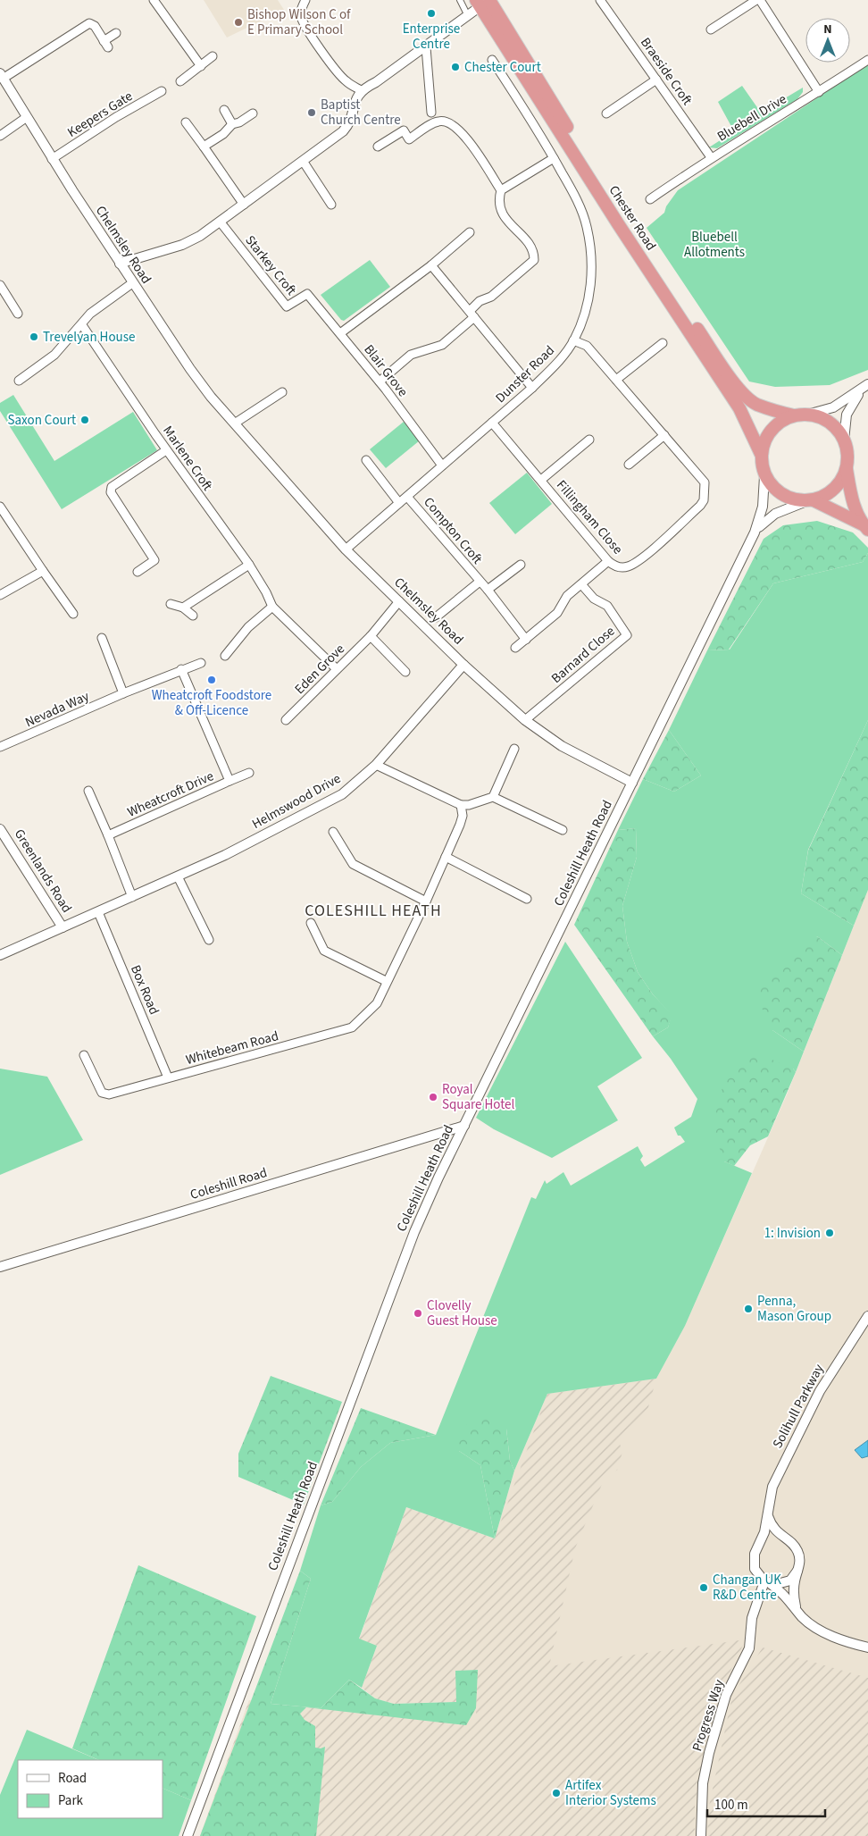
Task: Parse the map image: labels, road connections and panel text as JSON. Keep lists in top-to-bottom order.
{
  "streets": {
    "highway": ["Chester Road"],
    "street": [
      "Braeside Croft",
      "Keepers Gate",
      "Bluebell Drive",
      "Chelmsley Road",
      "Starkey Croft",
      "Blair Grove",
      "Dunster Road",
      "Marlene Croft",
      "Fillingham Close",
      "Compton Croft",
      "Barnard Close",
      "Eden Grove",
      "Nevada Way",
      "Wheatcroft Drive",
      "Helmswood Drive",
      "Coleshill Heath Road",
      "Greenlands Road",
      "Box Road",
      "Whitebeam Road",
      "Coleshill Road",
      "Solihull Parkway",
      "Progress Way"
    ]
  },
  "crossings": [
    ["Braeside Croft", "Bluebell Drive"],
    ["Keepers Gate", "Chelmsley Road"],
    ["Chester Road", "Coleshill Heath Road"],
    ["Chelmsley Road", "Dunster Road"],
    ["Chelmsley Road", "Barnard Close"],
    ["Chelmsley Road", "Eden Grove"],
    ["Chelmsley Road", "Helmswood Drive"],
    ["Chelmsley Road", "Coleshill Heath Road"],
    ["Starkey Croft", "Blair Grove"],
    ["Blair Grove", "Dunster Road"],
    ["Dunster Road", "Fillingham Close"],
    ["Dunster Road", "Compton Croft"],
    ["Marlene Croft", "Eden Grove"],
    ["Nevada Way", "Wheatcroft Drive"],
    ["Helmswood Drive", "Greenlands Road"],
    ["Helmswood Drive", "Box Road"],
    ["Coleshill Heath Road", "Coleshill Road"],
    ["Box Road", "Whitebeam Road"],
    ["Solihull Parkway", "Progress Way"]
  ],
  "districts": ["COLESHILL HEATH"],
  "parks": ["Bluebell Allotments"],
  "places": [
    "Enterprise Centre",
    "Bishop Wilson C of E Primary School",
    "Chester Court",
    "Baptist Church Centre",
    "Trevelyan House",
    "Saxon Court",
    "Wheatcroft Foodstore & Off-Licence",
    "Royal Square Hotel",
    "1: Invision",
    "Penna, Mason Group",
    "Clovelly Guest House",
    "Changan UK R&D Centre",
    "Artifex Interior Systems"
  ],
  "legend": ["Road", "Park"],
  "scale_bar": "100 m",
  "north": "top"
}
